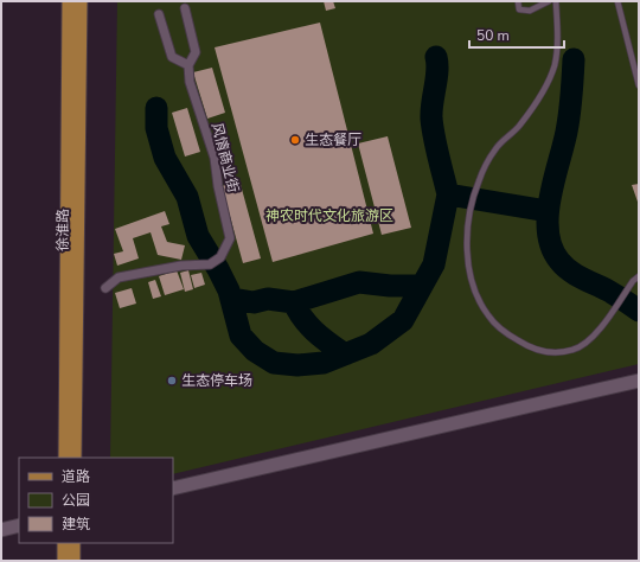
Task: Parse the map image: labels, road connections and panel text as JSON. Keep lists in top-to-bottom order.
{
  "streets": {
    "main road": ["徐淮路"],
    "street": ["风情商业街"]
  },
  "parks": ["神农时代文化旅游区"],
  "places": ["生态餐厅", "生态停车场"],
  "legend": ["道路", "公园", "建筑"],
  "scale_bar": "50 m"
}
